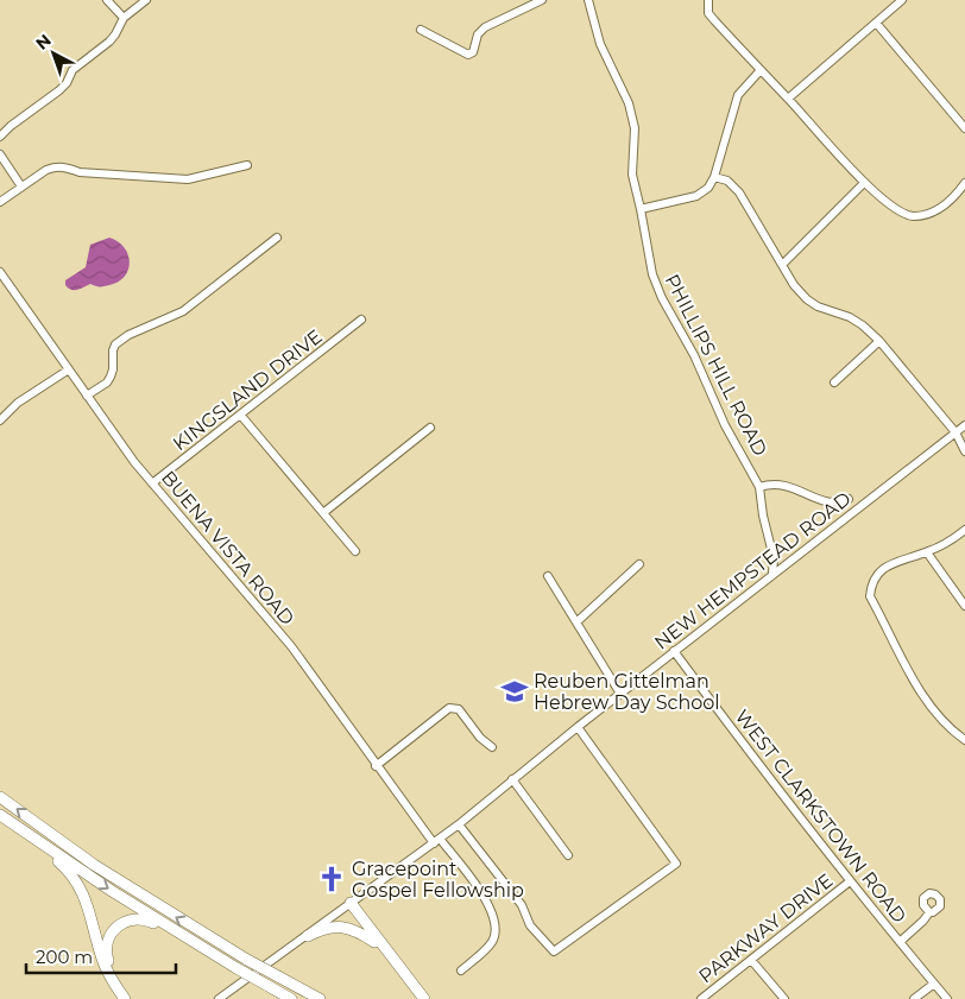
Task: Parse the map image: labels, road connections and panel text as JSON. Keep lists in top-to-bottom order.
{
  "streets": {
    "street": [
      "PHILLIPS HILL ROAD",
      "KINGSLAND DRIVE",
      "BUENA VISTA ROAD",
      "NEW HEMPSTEAD ROAD",
      "WEST CLARKSTOWN ROAD",
      "PARKWAY DRIVE"
    ]
  },
  "crossings": [
    ["PHILLIPS HILL ROAD", "NEW HEMPSTEAD ROAD"],
    ["KINGSLAND DRIVE", "BUENA VISTA ROAD"],
    ["BUENA VISTA ROAD", "NEW HEMPSTEAD ROAD"],
    ["NEW HEMPSTEAD ROAD", "WEST CLARKSTOWN ROAD"],
    ["WEST CLARKSTOWN ROAD", "PARKWAY DRIVE"]
  ],
  "places": {
    "school or university": ["Reuben Gittelman Hebrew Day School"],
    "church": ["Gracepoint Gospel Fellowship"]
  },
  "scale_bar": "200 m",
  "north": "top left"
}
